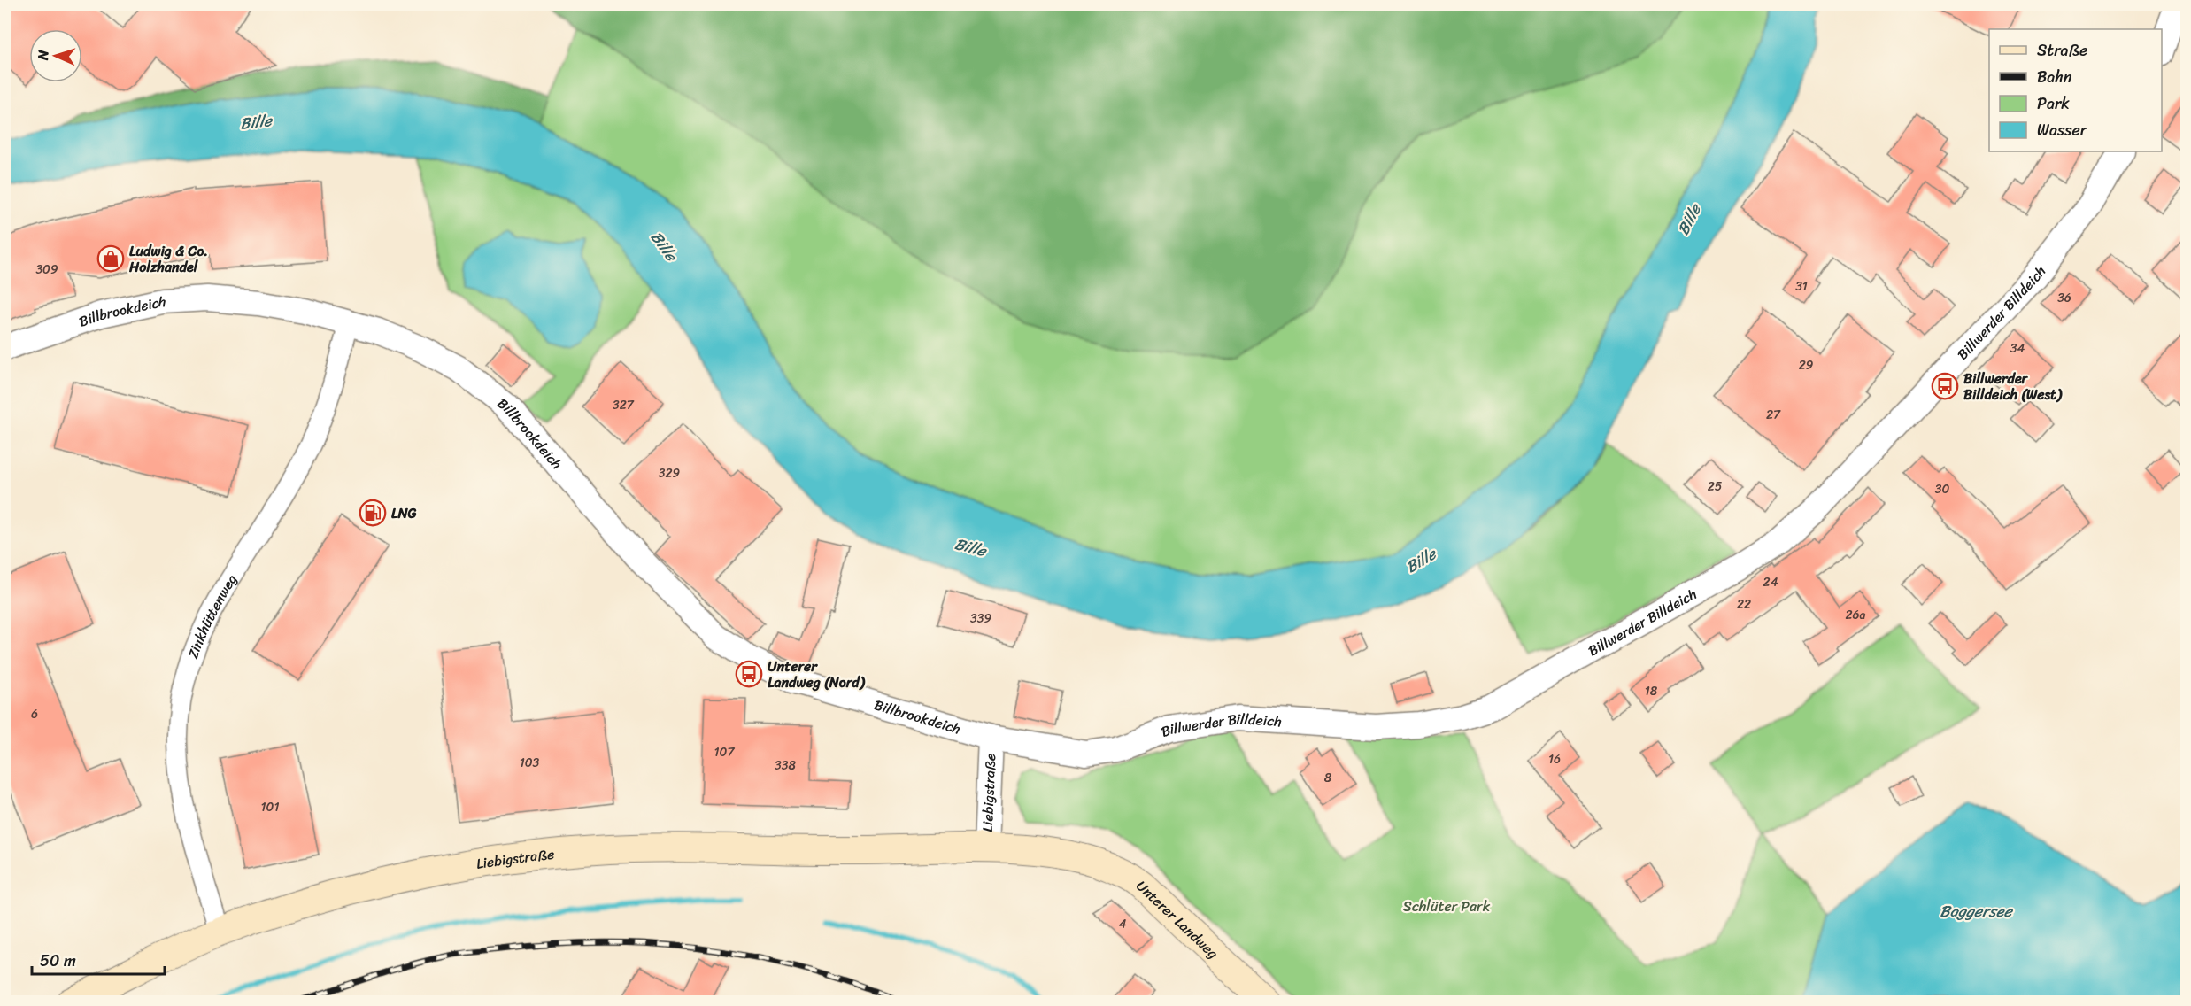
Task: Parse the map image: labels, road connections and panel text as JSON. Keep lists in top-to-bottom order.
{
  "streets": {
    "main road": ["Liebigstraße", "Unterer Landweg"],
    "street": ["Billbrookdeich", "Billwerder Billdeich", "Zinkhüttenweg"]
  },
  "crossings": [
    ["Billbrookdeich", "Billwerder Billdeich"],
    ["Billbrookdeich", "Zinkhüttenweg"],
    ["Billbrookdeich", "Liebigstraße"],
    ["Billwerder Billdeich", "Liebigstraße"],
    ["Zinkhüttenweg", "Liebigstraße"],
    ["Liebigstraße", "Unterer Landweg"]
  ],
  "water": ["Bille", "Baggersee"],
  "parks": ["Schlüter Park"],
  "places": {
    "shop": ["Ludwig & Co. Holzhandel"],
    "bus stop": ["Billwerder Billdeich (West)", "Unterer Landweg (Nord)"],
    "fuel station": ["LNG"]
  },
  "house_numbers": [
    "309",
    "31",
    "36",
    "34",
    "29",
    "327",
    "27",
    "329",
    "25",
    "30",
    "24",
    "22",
    "26a",
    "339",
    "18",
    "6",
    "107",
    "16",
    "103",
    "338",
    "8",
    "101",
    "4"
  ],
  "legend": [
    "Straße",
    "Bahn",
    "Park",
    "Wasser"
  ],
  "scale_bar": "50 m",
  "north": "left"
}
